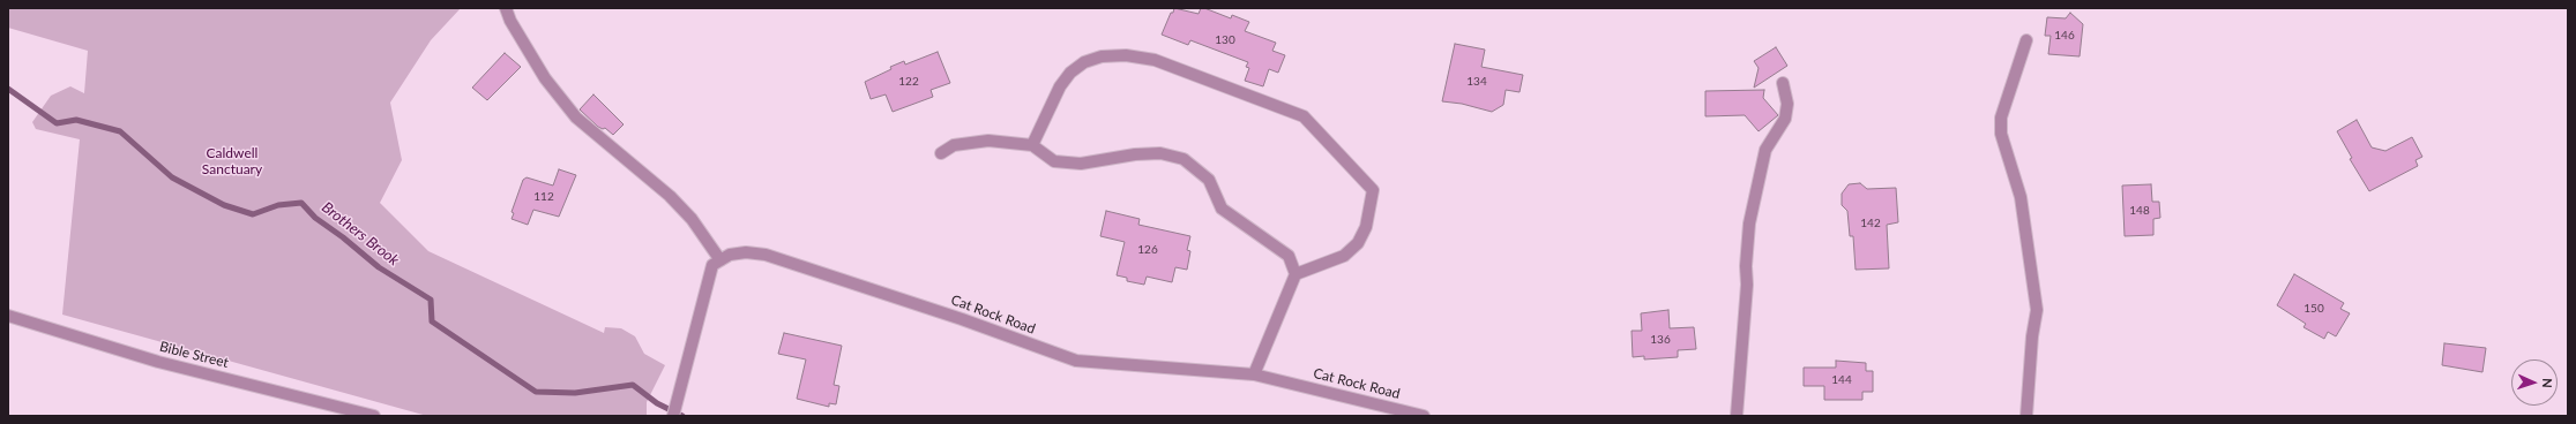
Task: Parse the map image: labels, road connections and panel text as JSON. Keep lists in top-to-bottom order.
{
  "streets": {
    "street": ["Cat Rock Road", "Bible Street"]
  },
  "water": ["Brothers Brook"],
  "parks": ["Caldwell Sanctuary"],
  "house_numbers": [
    "146",
    "130",
    "122",
    "134",
    "112",
    "148",
    "142",
    "126",
    "150",
    "136",
    "144"
  ],
  "north": "right"
}
